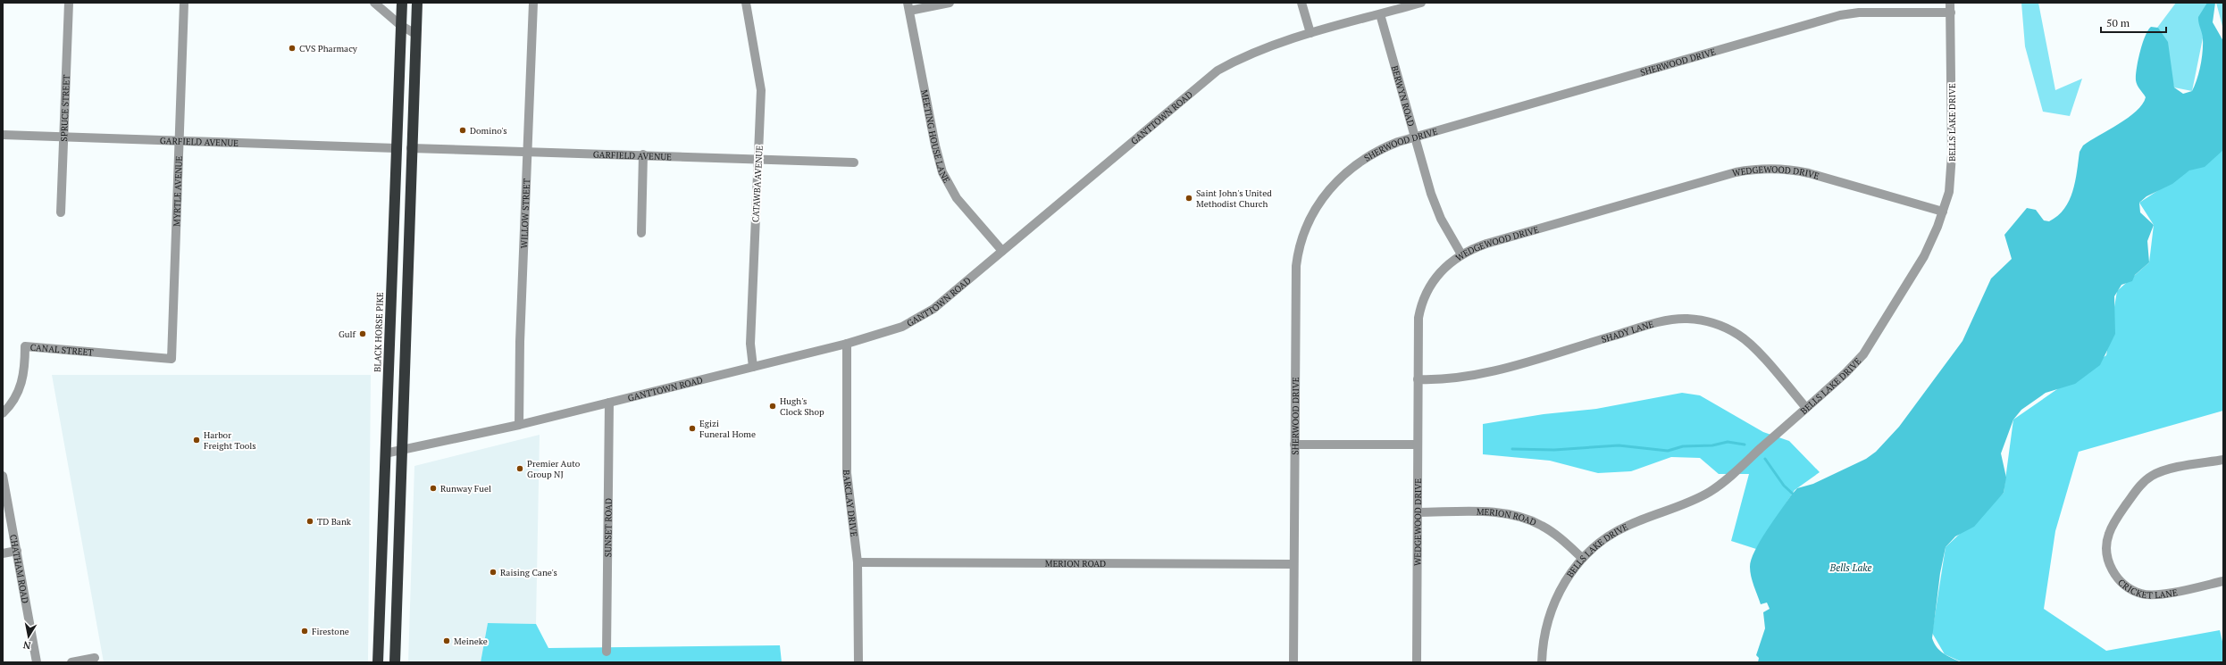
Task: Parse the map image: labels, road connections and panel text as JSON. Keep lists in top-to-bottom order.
{
  "streets": {
    "highway": ["BLACK HORSE PIKE"],
    "street": [
      "SHERWOOD DRIVE",
      "BERWYN ROAD",
      "SPRUCE STREET",
      "GANTTOWN ROAD",
      "BELLS LAKE DRIVE",
      "MEETING HOUSE LANE",
      "GARFIELD AVENUE",
      "WEDGEWOOD DRIVE",
      "CATAWBA AVENUE",
      "MYRTLE AVENUE",
      "WILLOW STREET",
      "SHADY LANE",
      "CANAL STREET",
      "BARCLAY DRIVE",
      "MERION ROAD",
      "SUNSET ROAD",
      "CHATHAM ROAD",
      "CRICKET LANE"
    ]
  },
  "crossings": [
    ["SHERWOOD DRIVE", "BERWYN ROAD"],
    ["SHERWOOD DRIVE", "BELLS LAKE DRIVE"],
    ["SHERWOOD DRIVE", "MERION ROAD"],
    ["BERWYN ROAD", "GANTTOWN ROAD"],
    ["BERWYN ROAD", "WEDGEWOOD DRIVE"],
    ["SPRUCE STREET", "GARFIELD AVENUE"],
    ["GANTTOWN ROAD", "MEETING HOUSE LANE"],
    ["GANTTOWN ROAD", "CATAWBA AVENUE"],
    ["GANTTOWN ROAD", "WILLOW STREET"],
    ["GANTTOWN ROAD", "BLACK HORSE PIKE"],
    ["GANTTOWN ROAD", "BARCLAY DRIVE"],
    ["GANTTOWN ROAD", "SUNSET ROAD"],
    ["BELLS LAKE DRIVE", "WEDGEWOOD DRIVE"],
    ["BELLS LAKE DRIVE", "SHADY LANE"],
    ["BELLS LAKE DRIVE", "MERION ROAD"],
    ["GARFIELD AVENUE", "CATAWBA AVENUE"],
    ["GARFIELD AVENUE", "MYRTLE AVENUE"],
    ["GARFIELD AVENUE", "WILLOW STREET"],
    ["GARFIELD AVENUE", "BLACK HORSE PIKE"],
    ["WEDGEWOOD DRIVE", "SHADY LANE"],
    ["WEDGEWOOD DRIVE", "MERION ROAD"],
    ["MYRTLE AVENUE", "CANAL STREET"],
    ["BARCLAY DRIVE", "MERION ROAD"]
  ],
  "water": ["Bells Lake"],
  "places": [
    "CVS Pharmacy",
    "Domino's",
    "Saint John's United Methodist Church",
    "Gulf",
    "Hugh's Clock Shop",
    "Egizi Funeral Home",
    "Harbor Freight Tools",
    "Premier Auto Group NJ",
    "Runway Fuel",
    "TD Bank",
    "Raising Cane's",
    "Firestone",
    "Meineke"
  ],
  "scale_bar": "50 m",
  "north": "bottom"
}
